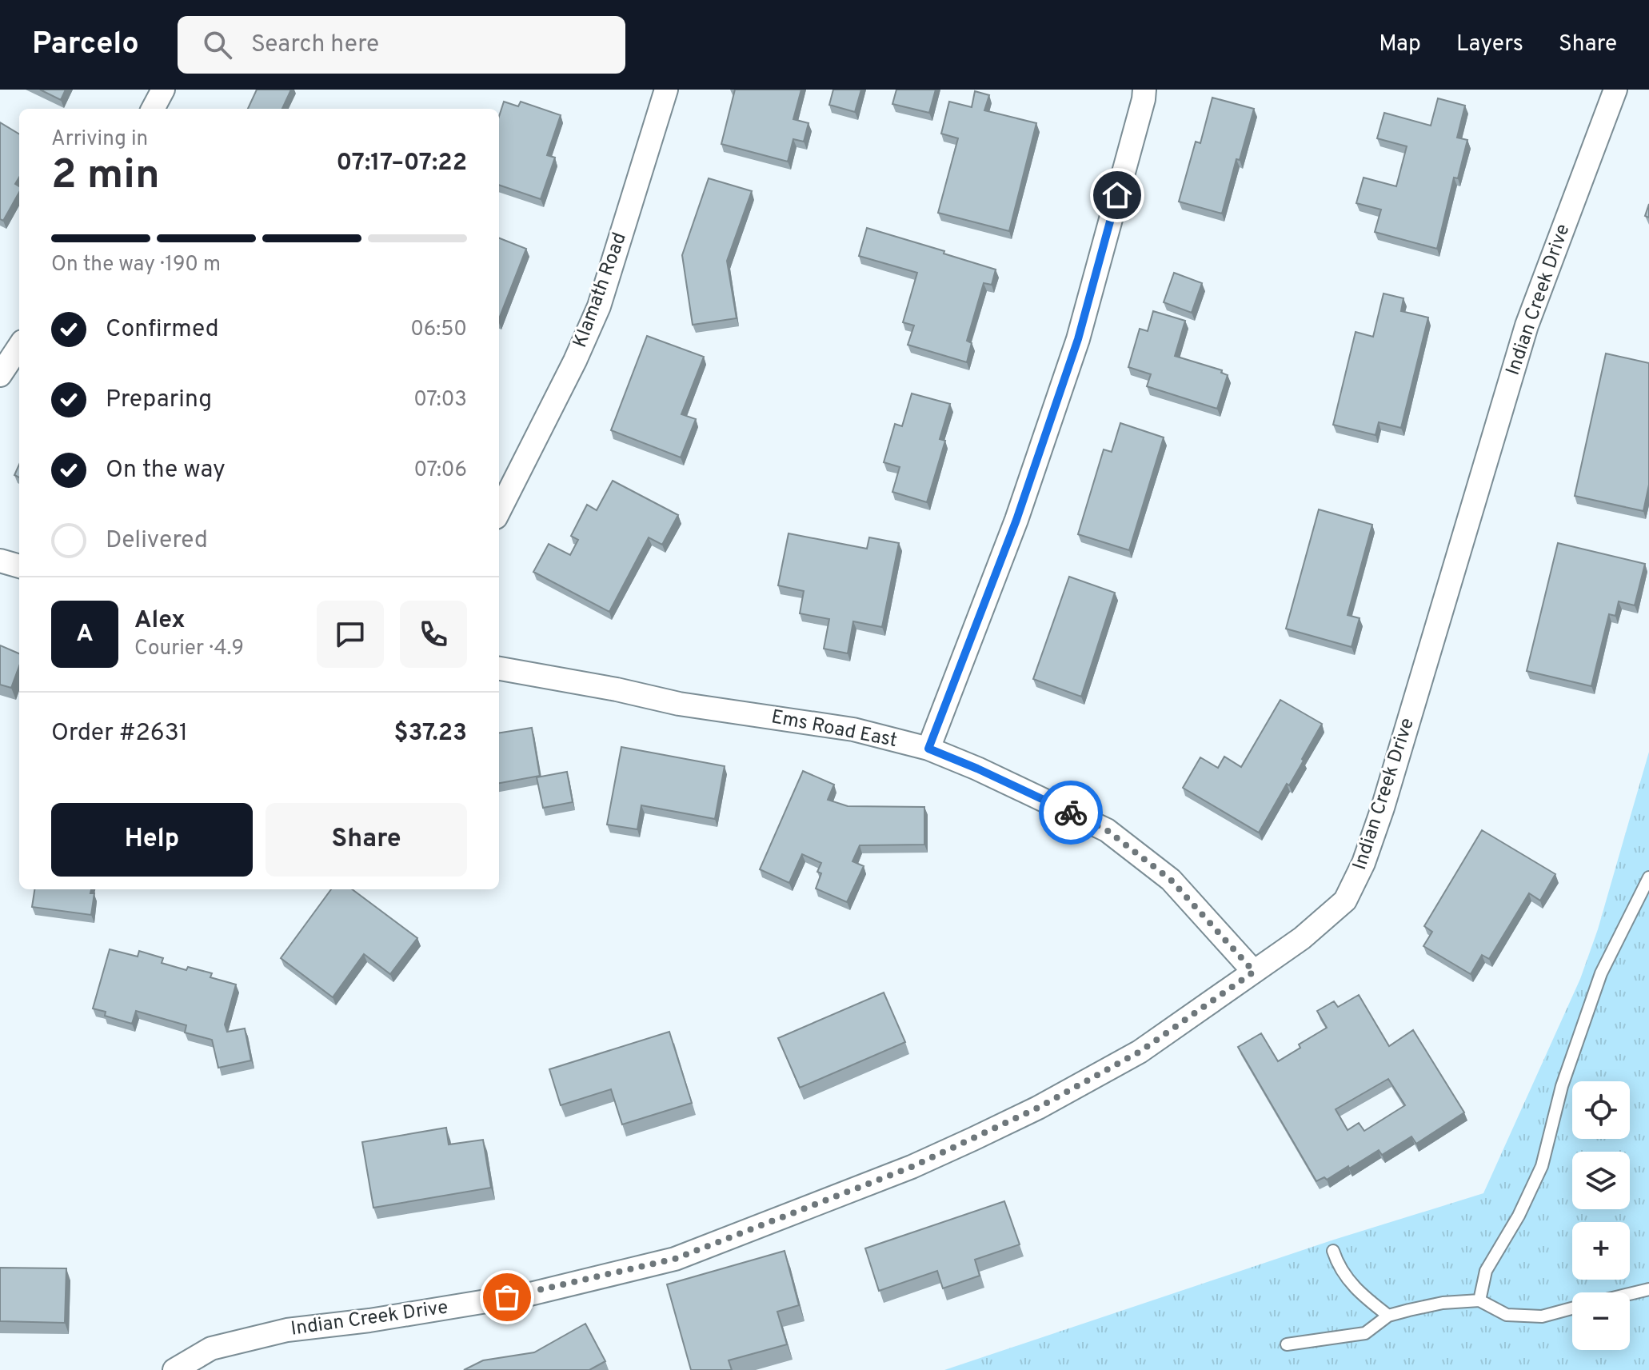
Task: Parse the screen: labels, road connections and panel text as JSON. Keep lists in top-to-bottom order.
{
  "streets": {
    "street": ["Klamath Road", "Indian Creek Drive", "Ems Road East"]
  },
  "crossings": [
    ["Indian Creek Drive", "Ems Road East"]
  ],
  "page": {
    "header": "Parcelo",
    "search": "Search here",
    "nav": ["Map", "Layers", "Share"],
    "heading": ["2 min", "Arriving in", "07:17–07:22"],
    "panel": [
      "Alex",
      "Courier · 4.9",
      "Order #2631",
      "$37.23"
    ],
    "bar": "On the way · 190 m",
    "list": [
      ["Confirmed", "06:50"],
      ["Preparing", "07:03"],
      ["On the way", "07:06"],
      "Delivered"
    ],
    "round": "A",
    "buttons": ["Help", "Share"],
    "map_buttons": ["+", "−"]
  }
}
